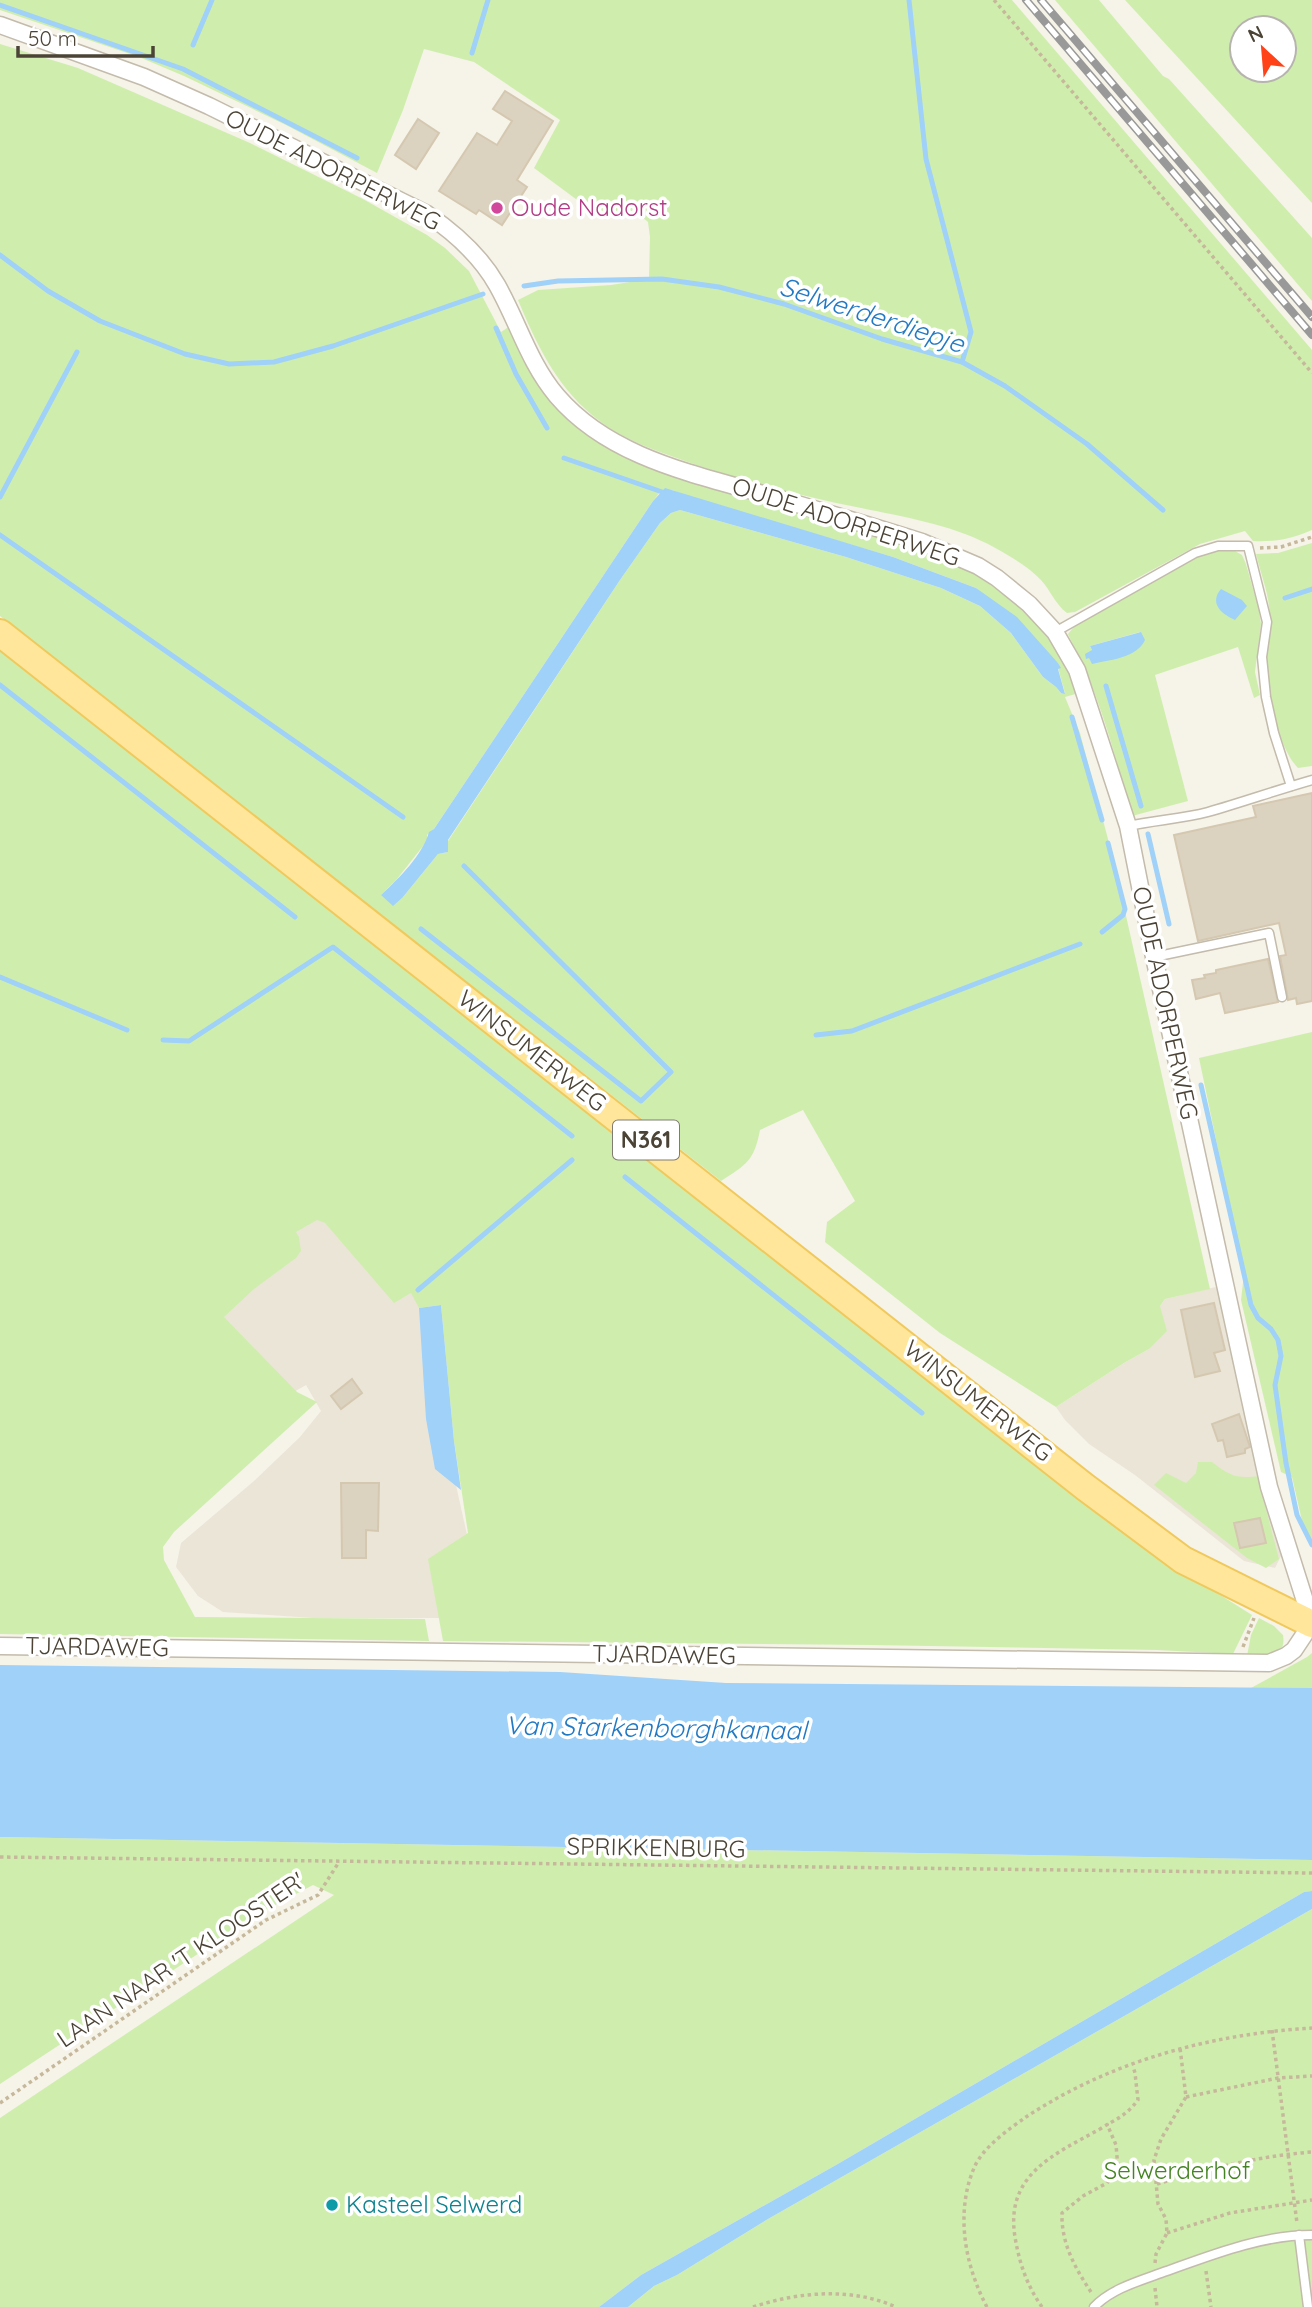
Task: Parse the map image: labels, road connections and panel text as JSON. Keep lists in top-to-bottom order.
{
  "streets": {
    "main road": ["WINSUMERWEG", "N361"],
    "street": ["OUDE ADORPERWEG", "TJARDAWEG"],
    "path": ["SPRIKKENBURG", "LAAN NAAR 'T KLOOSTER'"]
  },
  "crossings": [
    ["OUDE ADORPERWEG", "WINSUMERWEG"],
    ["OUDE ADORPERWEG", "TJARDAWEG"],
    ["WINSUMERWEG", "TJARDAWEG"],
    ["SPRIKKENBURG", "LAAN NAAR 'T KLOOSTER'"]
  ],
  "water": ["Selwerderdiepje", "Van Starkenborghkanaal"],
  "parks": ["Selwerderhof"],
  "places": ["Oude Nadorst", "Kasteel Selwerd"],
  "scale_bar": "50 m",
  "north": "top left"
}
